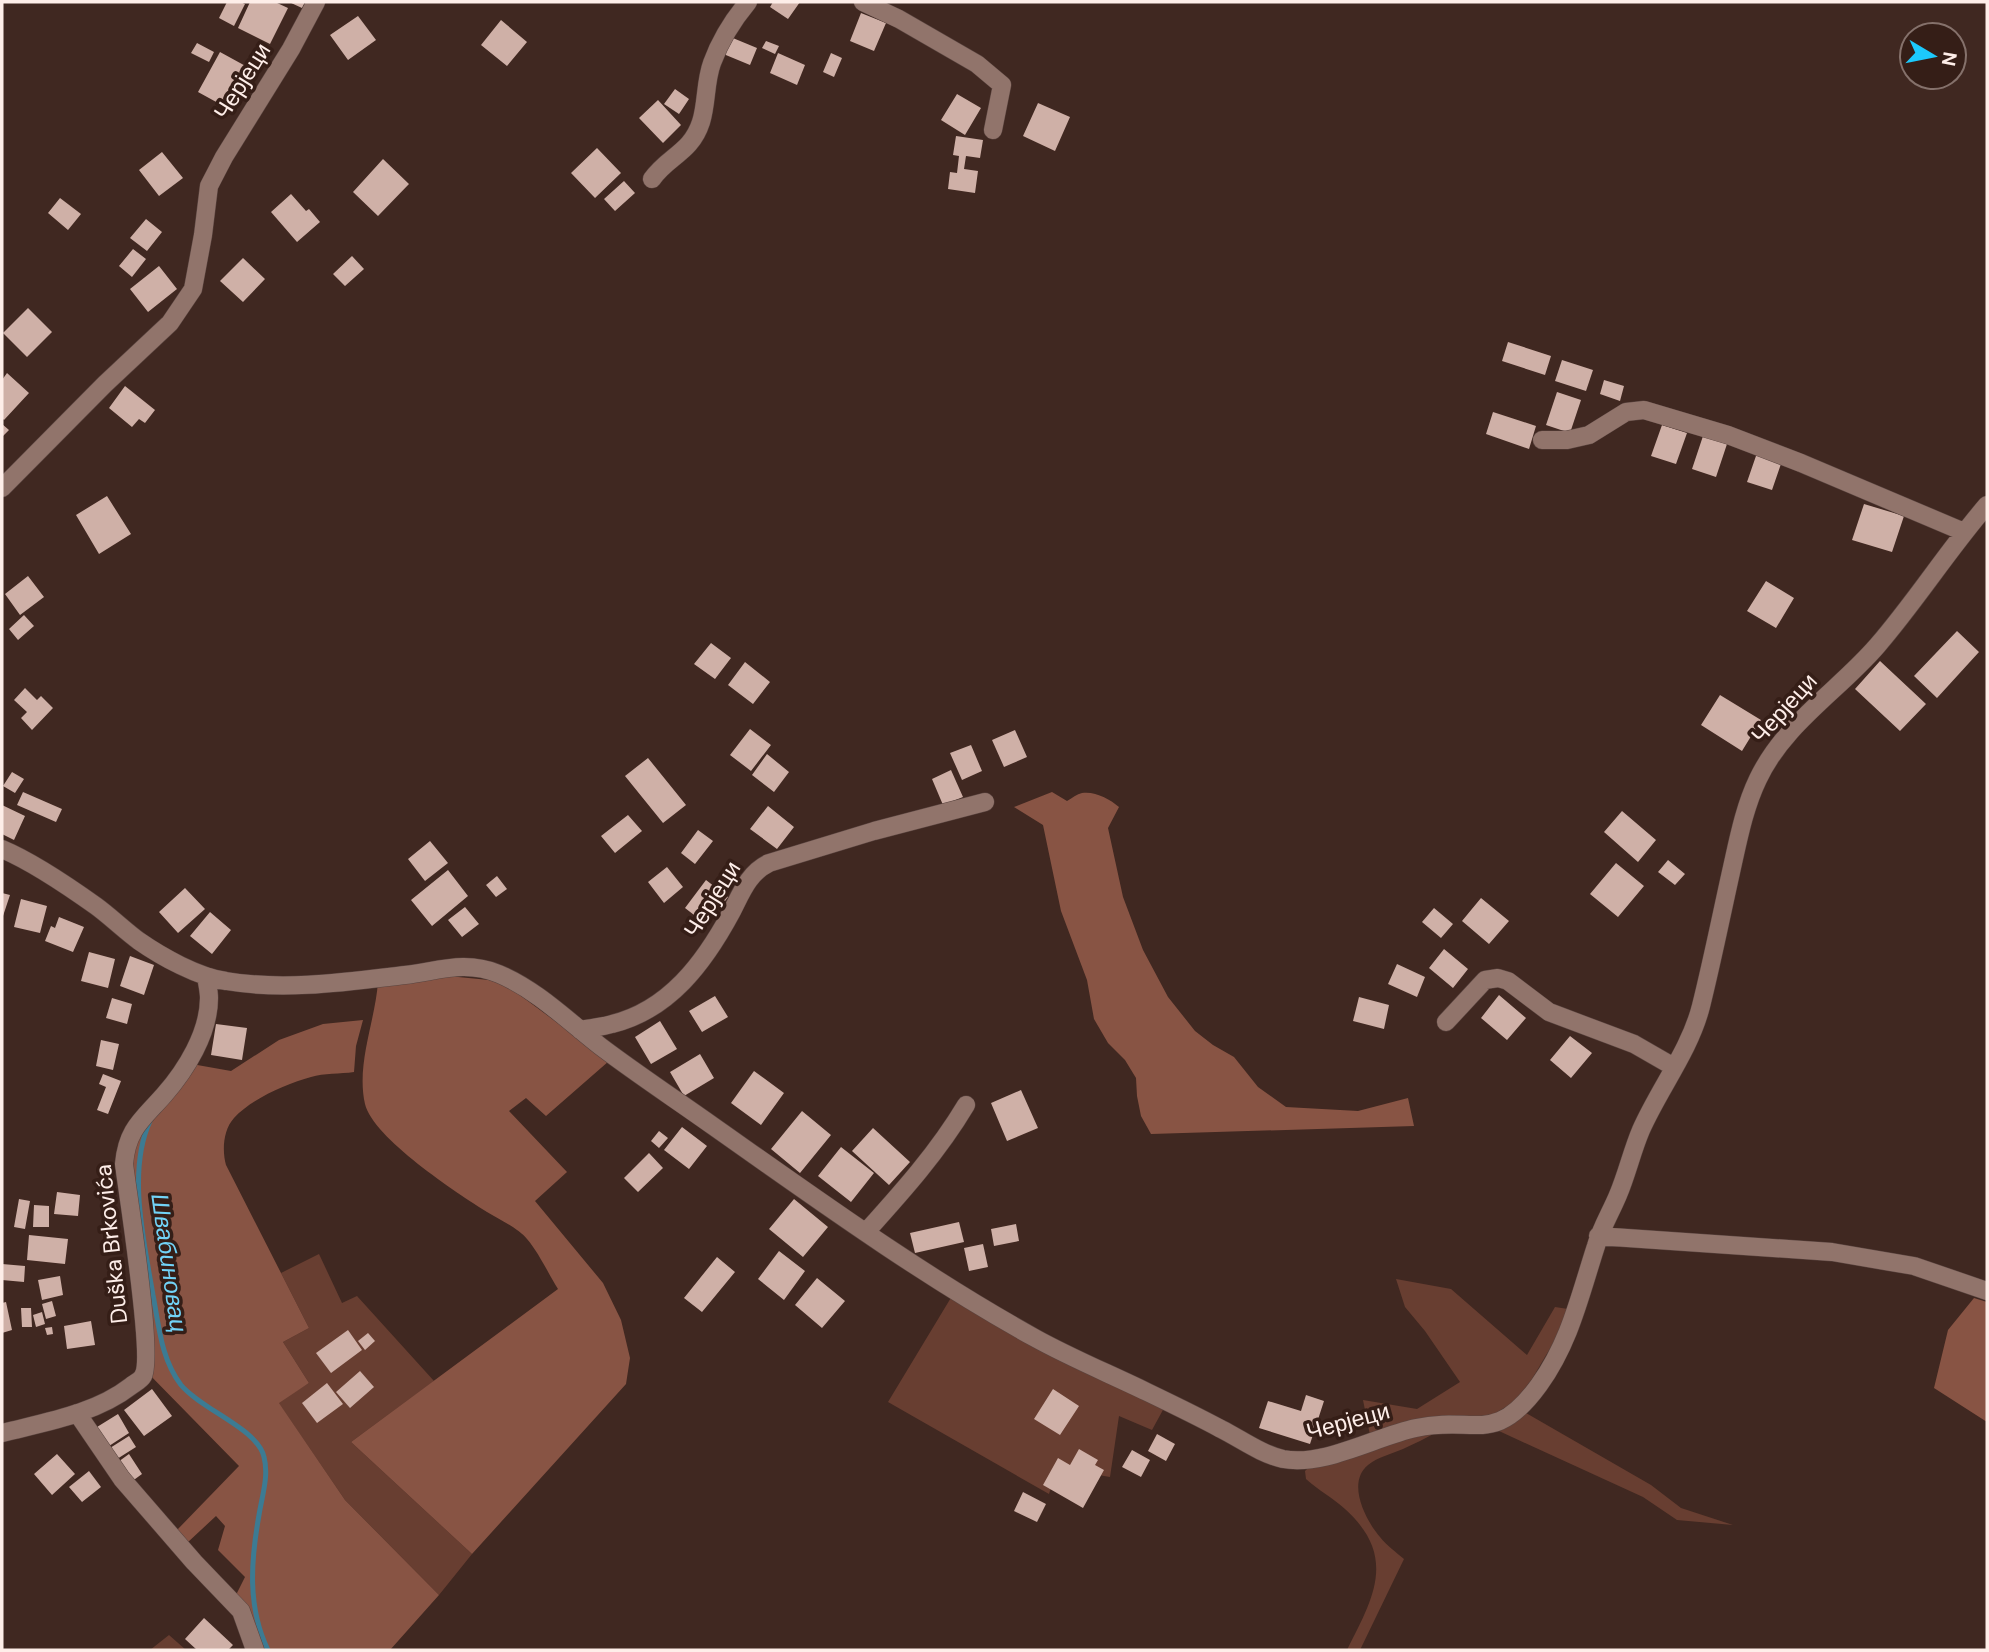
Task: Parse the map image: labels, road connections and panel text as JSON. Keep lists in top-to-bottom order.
{
  "streets": {
    "street": ["Черјеци", "Duška Brkovića"]
  },
  "crossings": [
    ["Черјеци", "Duška Brkovića"]
  ],
  "water": ["Швабиновац"],
  "north": "right"
}
